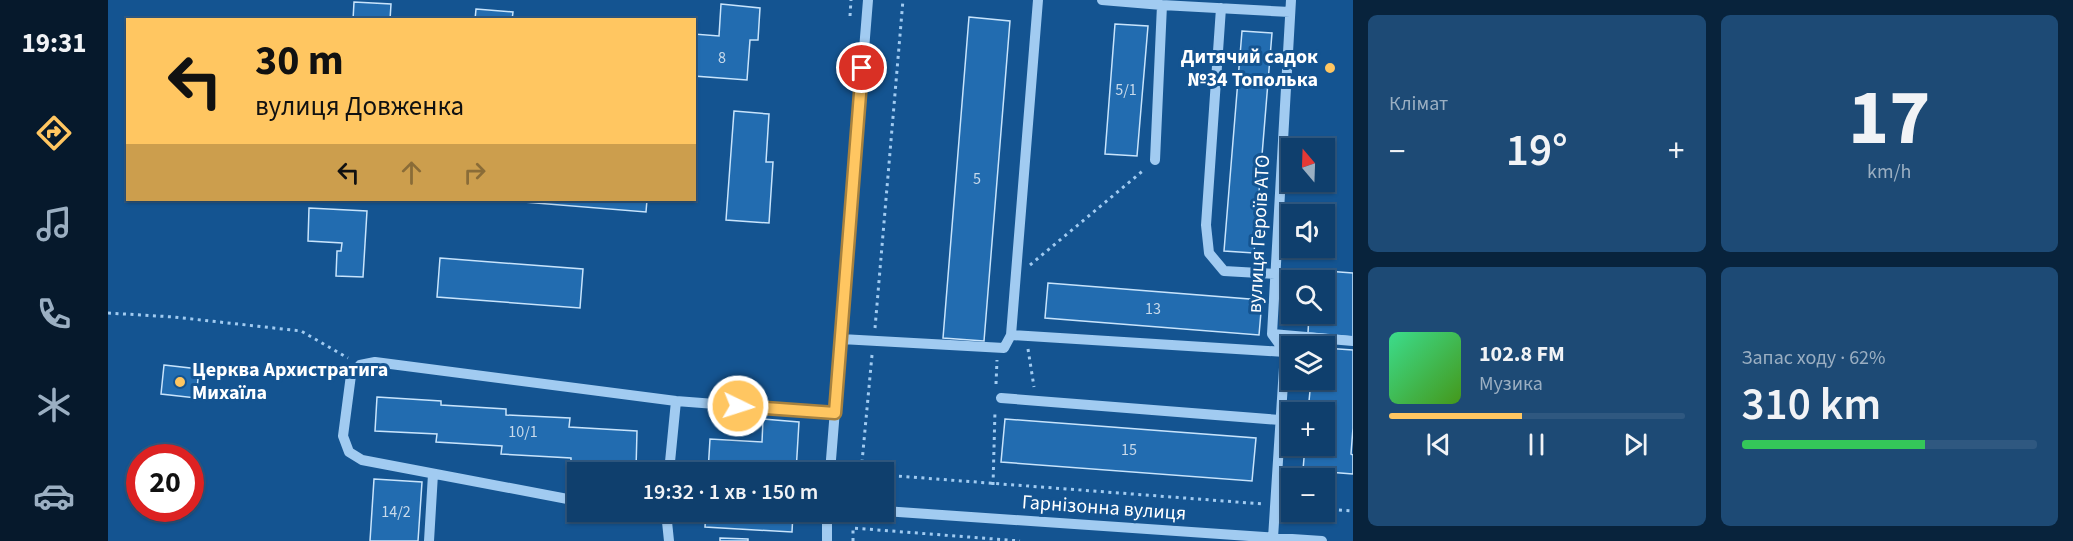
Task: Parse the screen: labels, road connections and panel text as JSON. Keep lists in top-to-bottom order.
{
  "streets": {
    "street": ["вулиця Героїв АТО", "Гарнізонна вулиця"]
  },
  "places": ["Дитячий садок №34 Тополька", "Церква Архистратига Михаїла"],
  "house_numbers": [
    "8",
    "5/1",
    "5",
    "13",
    "10/1",
    "15",
    "14/2"
  ],
  "north": "top",
  "page": {
    "tabs": "19:31",
    "tile": [
      "Клімат",
      ["17", "km/h"],
      ["Запас ходу · 62%", "310 km"]
    ],
    "turn": ["30 m", "вулиця Довженка"],
    "heat": ["−", "19°", "+"],
    "map_buttons": ["+", "−"],
    "song": ["102.8 FM", "Музика"],
    "limit": "20",
    "trip": "19:32 · 1 хв · 150 m"
  }
}
